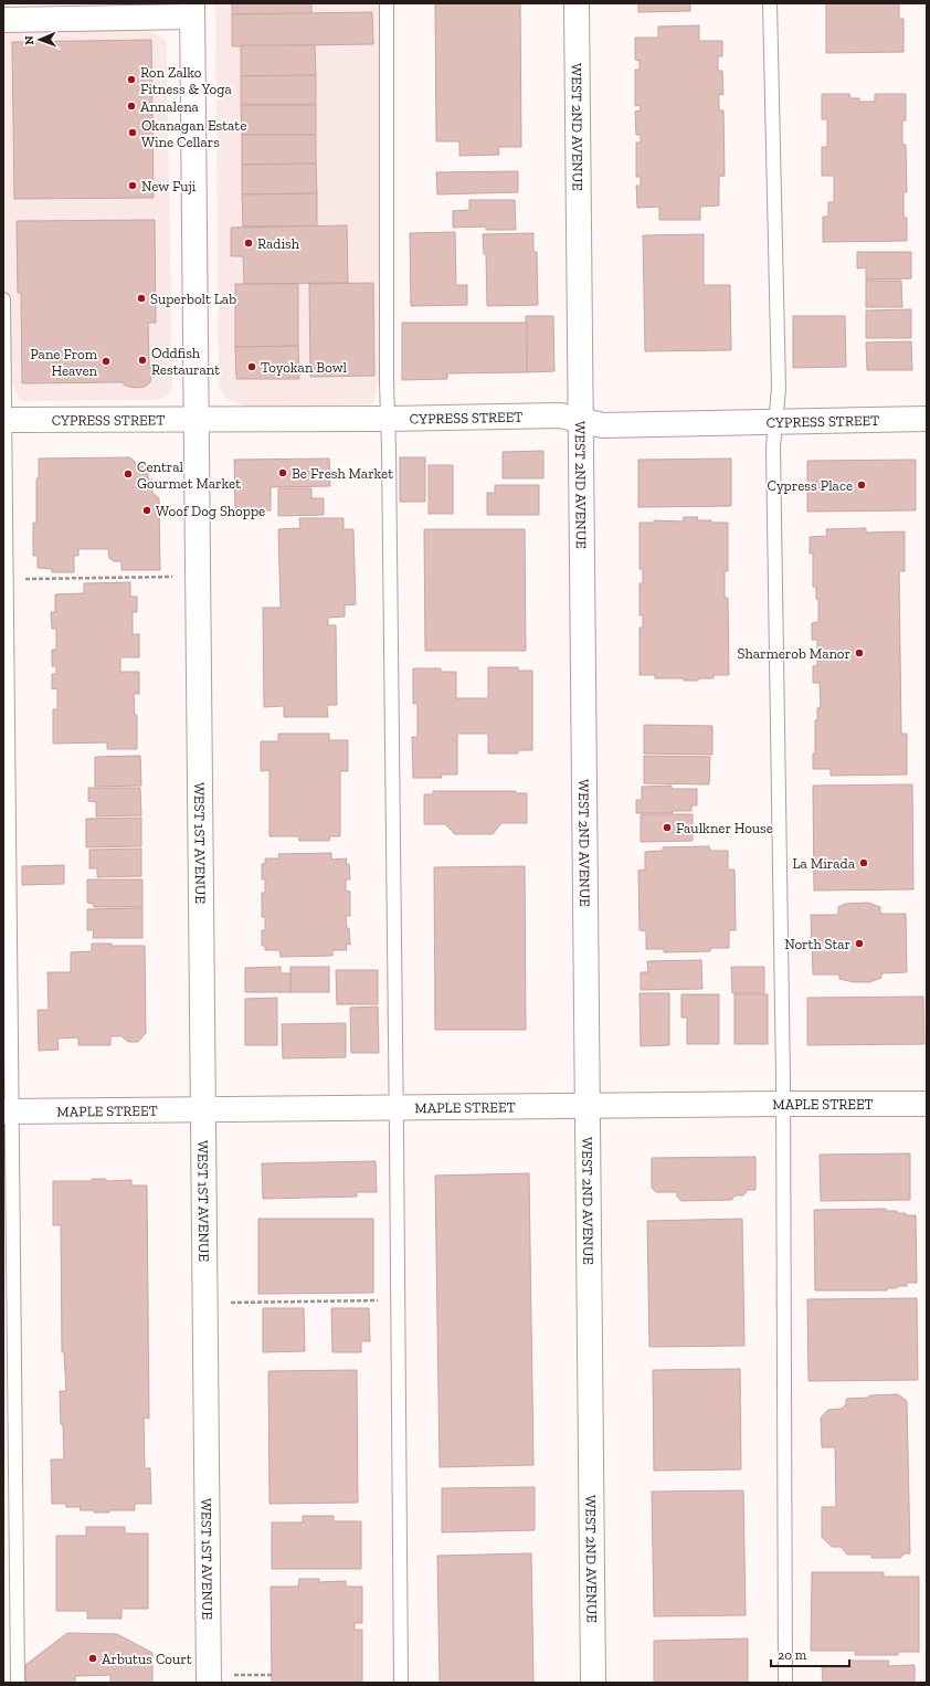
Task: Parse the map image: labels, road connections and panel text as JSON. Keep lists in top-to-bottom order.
{
  "streets": {
    "street": [
      "WEST 2ND AVENUE",
      "CYPRESS STREET",
      "WEST 1ST AVENUE",
      "MAPLE STREET"
    ]
  },
  "crossings": [
    ["WEST 2ND AVENUE", "CYPRESS STREET"],
    ["WEST 2ND AVENUE", "MAPLE STREET"],
    ["CYPRESS STREET", "WEST 1ST AVENUE"],
    ["WEST 1ST AVENUE", "MAPLE STREET"]
  ],
  "places": [
    "Ron Zalko Fitness & Yoga",
    "Annalena",
    "Okanagan Estate Wine Cellars",
    "New Fuji",
    "Radish",
    "Superbolt Lab",
    "Oddfish Restaurant",
    "Pane From Heaven",
    "Toyokan Bowl",
    "Be Fresh Market",
    "Central Gourmet Market",
    "Cypress Place",
    "Woof Dog Shoppe",
    "Sharmerob Manor",
    "Faulkner House",
    "La Mirada",
    "North Star",
    "Arbutus Court"
  ],
  "scale_bar": "20 m",
  "north": "left"
}
